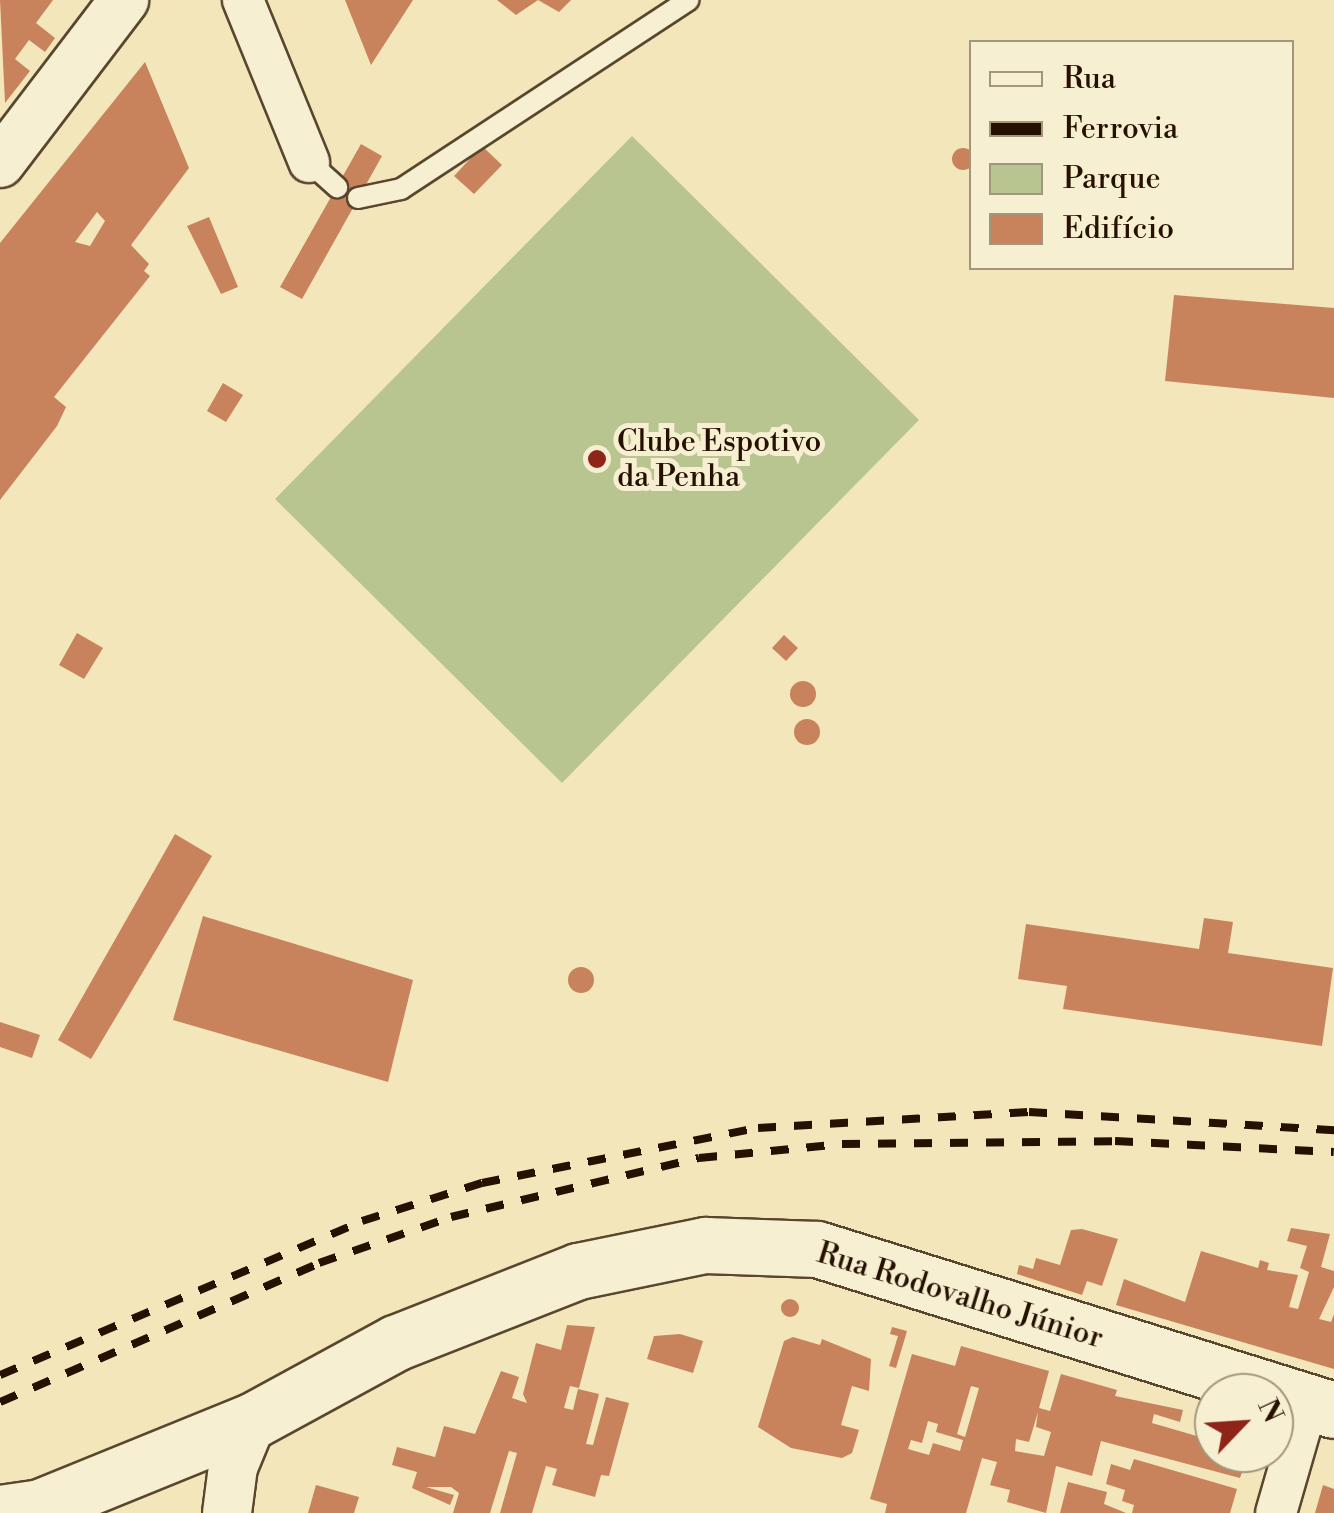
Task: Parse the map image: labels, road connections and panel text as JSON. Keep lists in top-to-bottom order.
{
  "streets": {
    "main road": ["Rua Rodovalho Júnior"]
  },
  "places": ["Clube Espotivo da Penha"],
  "legend": [
    "Rua",
    "Ferrovia",
    "Parque",
    "Edifício"
  ],
  "north": "top right"
}
